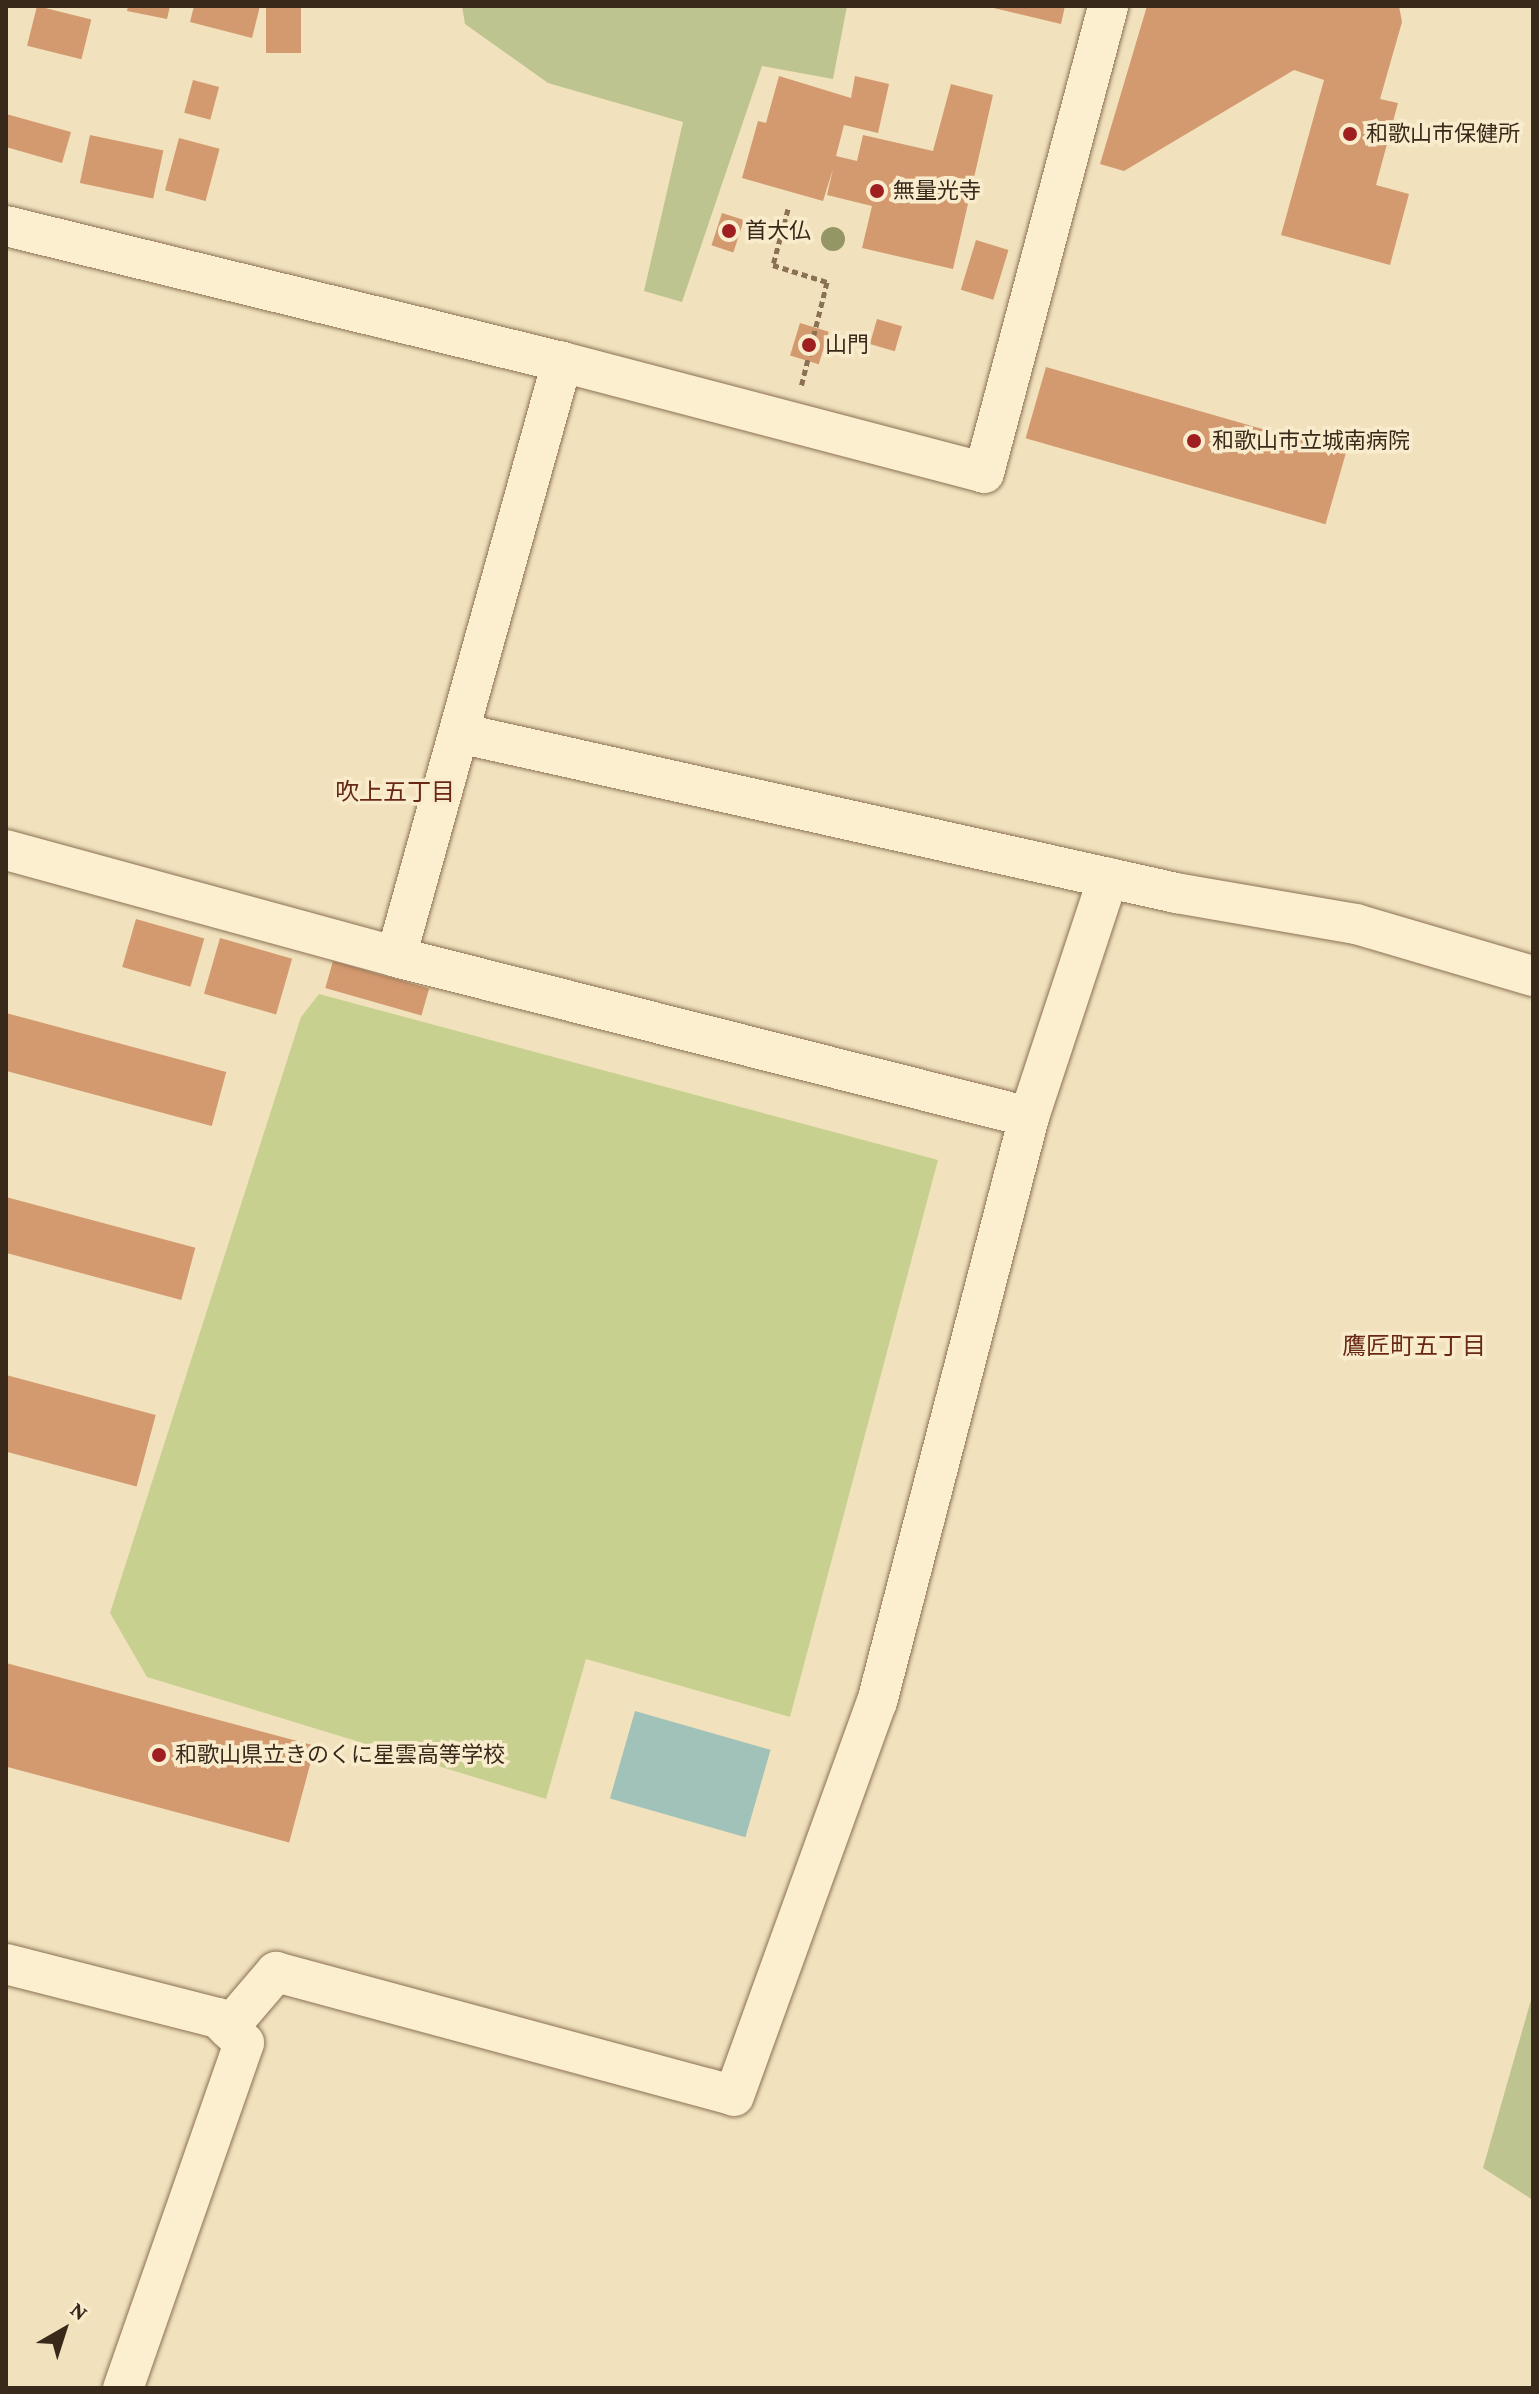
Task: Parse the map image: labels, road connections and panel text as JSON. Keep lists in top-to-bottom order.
{
  "districts": ["吹上五丁目", "鷹匠町五丁目"],
  "places": [
    "和歌山市保健所",
    "無量光寺",
    "首大仏",
    "山門",
    "和歌山市立城南病院",
    "和歌山県立きのくに星雲高等学校"
  ],
  "north": "top right"
}
